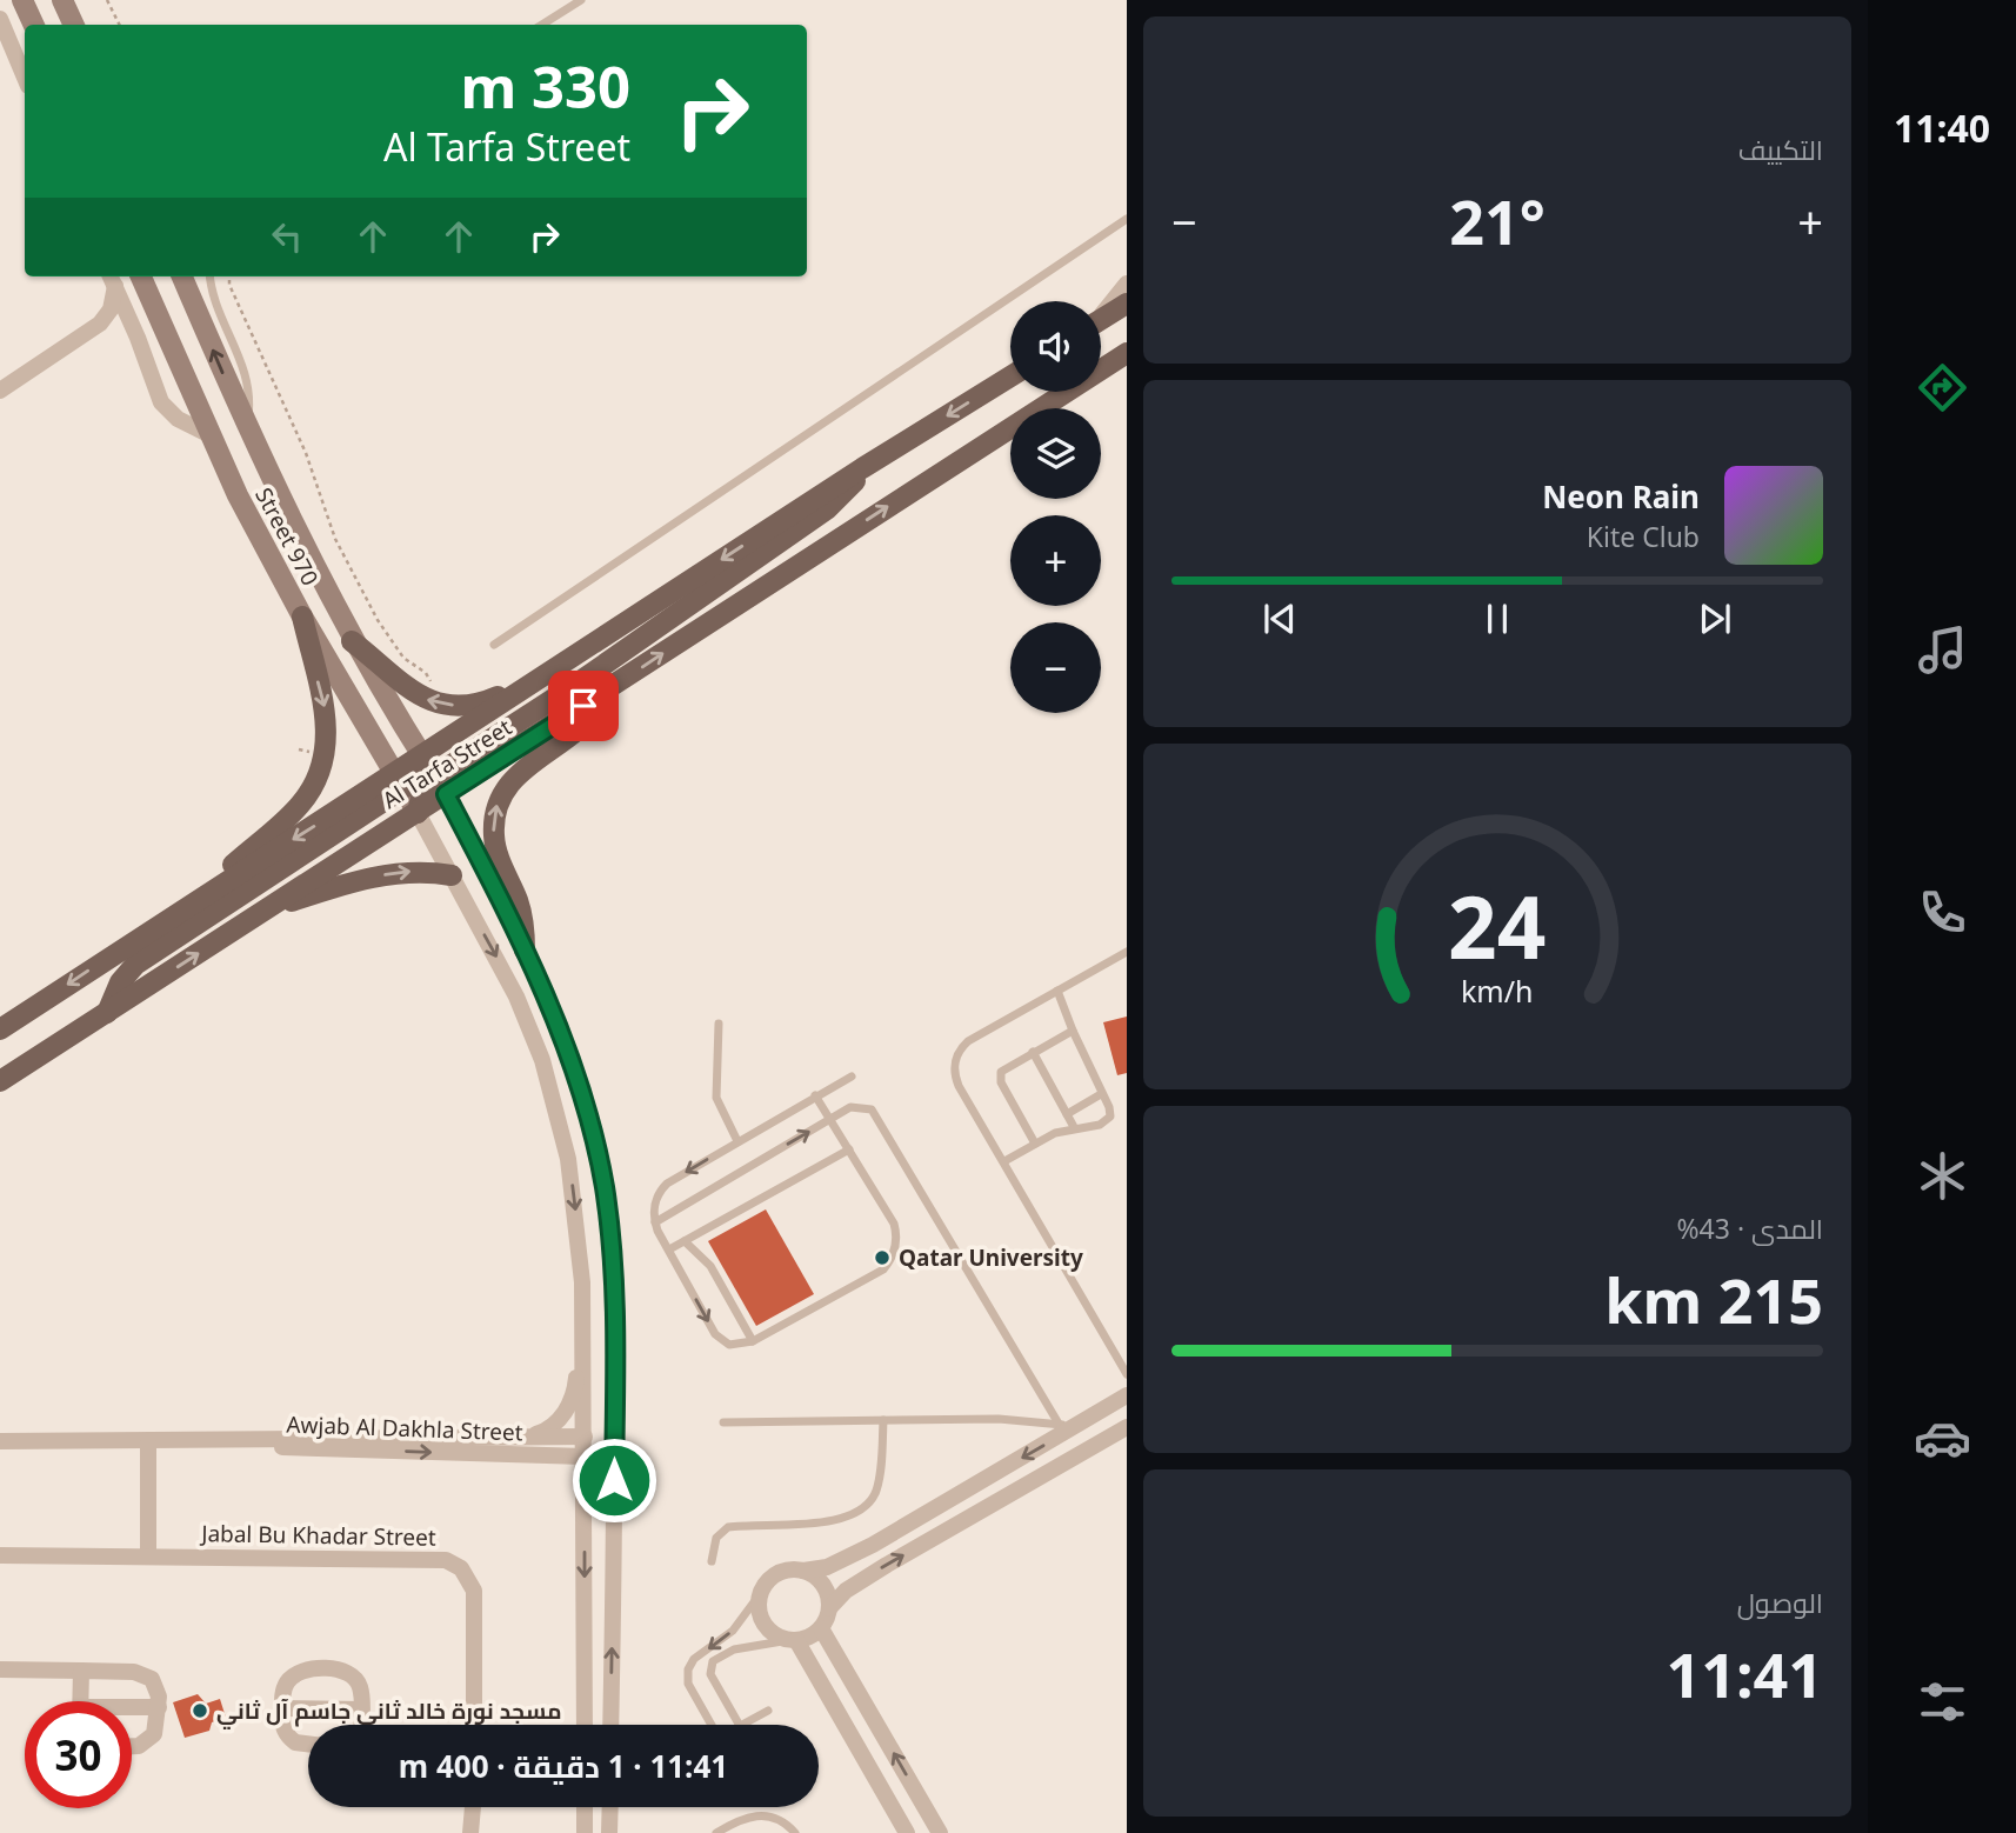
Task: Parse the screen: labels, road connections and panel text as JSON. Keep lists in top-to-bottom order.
{
  "streets": {
    "main road": ["Street 970", "Al Tarfa Street"],
    "street": ["Awjab Al Dakhla Street", "Jabal Bu Khadar Street"]
  },
  "crossings": [
    ["Street 970", "Al Tarfa Street"]
  ],
  "places": ["Qatar University", "مسجد نورة خالد ثاني جاسم آل ثاني"],
  "page": {
    "tabs": "11:40",
    "tile": [
      "التكييف",
      ["المدى · 43%", "215 km"],
      ["الوصول", "11:41"]
    ],
    "turn": ["330 m", "Al Tarfa Street"],
    "heat": ["−", "21°", "+"],
    "map_buttons": ["+", "−"],
    "song": ["Neon Rain", "Kite Club"],
    "limit": "30",
    "trip": "11:41 · 1 دقيقة · 400 m",
    "gauge": ["24", "km/h"]
  }
}
